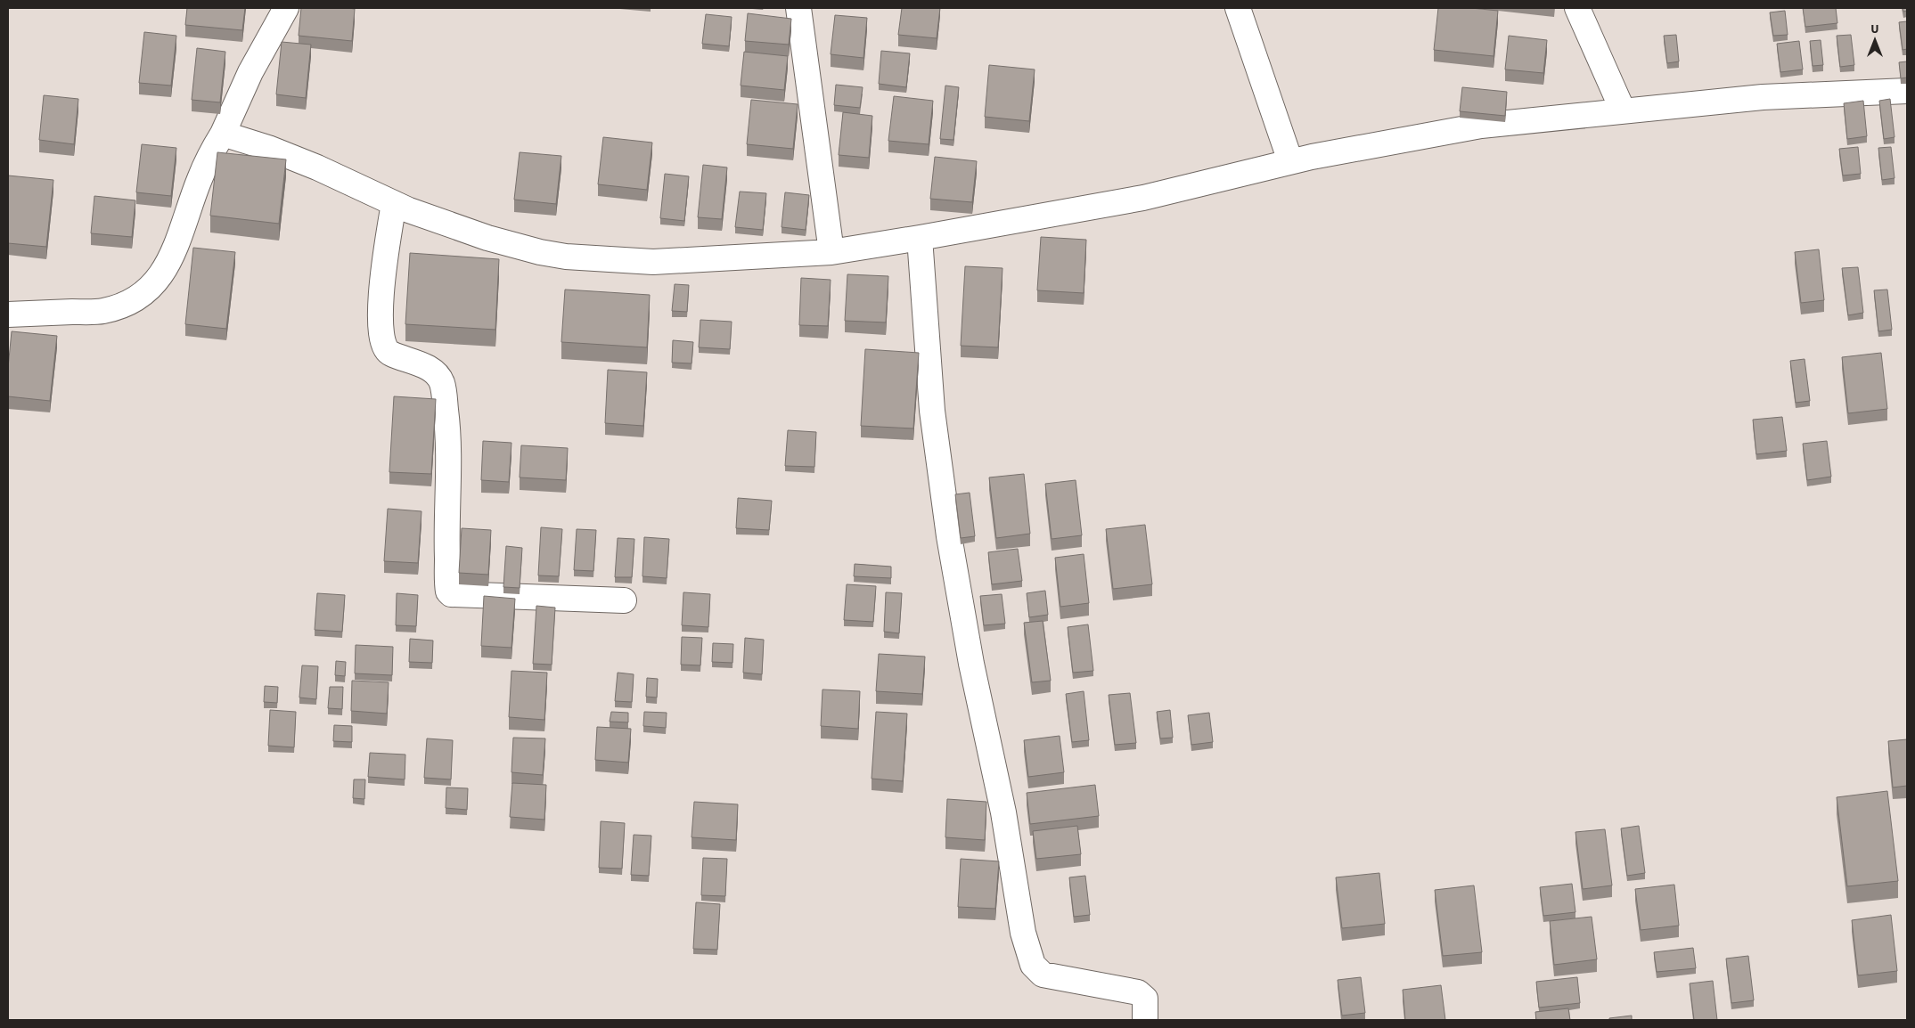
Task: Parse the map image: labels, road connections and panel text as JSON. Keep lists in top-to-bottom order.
{
  "north": "top"
}
